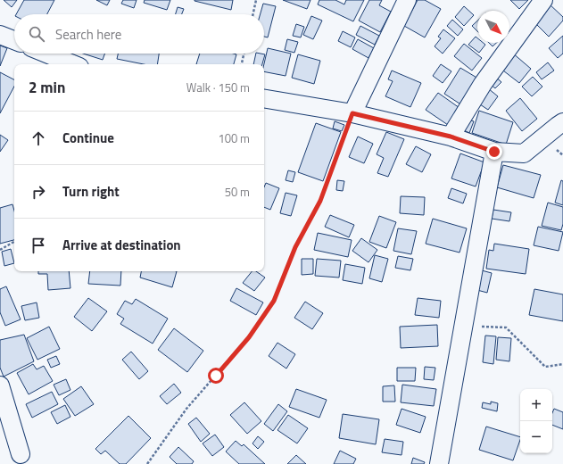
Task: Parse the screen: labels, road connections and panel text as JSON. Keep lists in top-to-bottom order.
{
  "north": "bottom right",
  "page": {
    "search": "Search here",
    "heading": ["2 min", "Walk · 150 m"],
    "list": [
      ["Continue", "100 m"],
      ["Turn right", "50 m"],
      "Arrive at destination"
    ],
    "map_buttons": ["+", "−"]
  }
}
